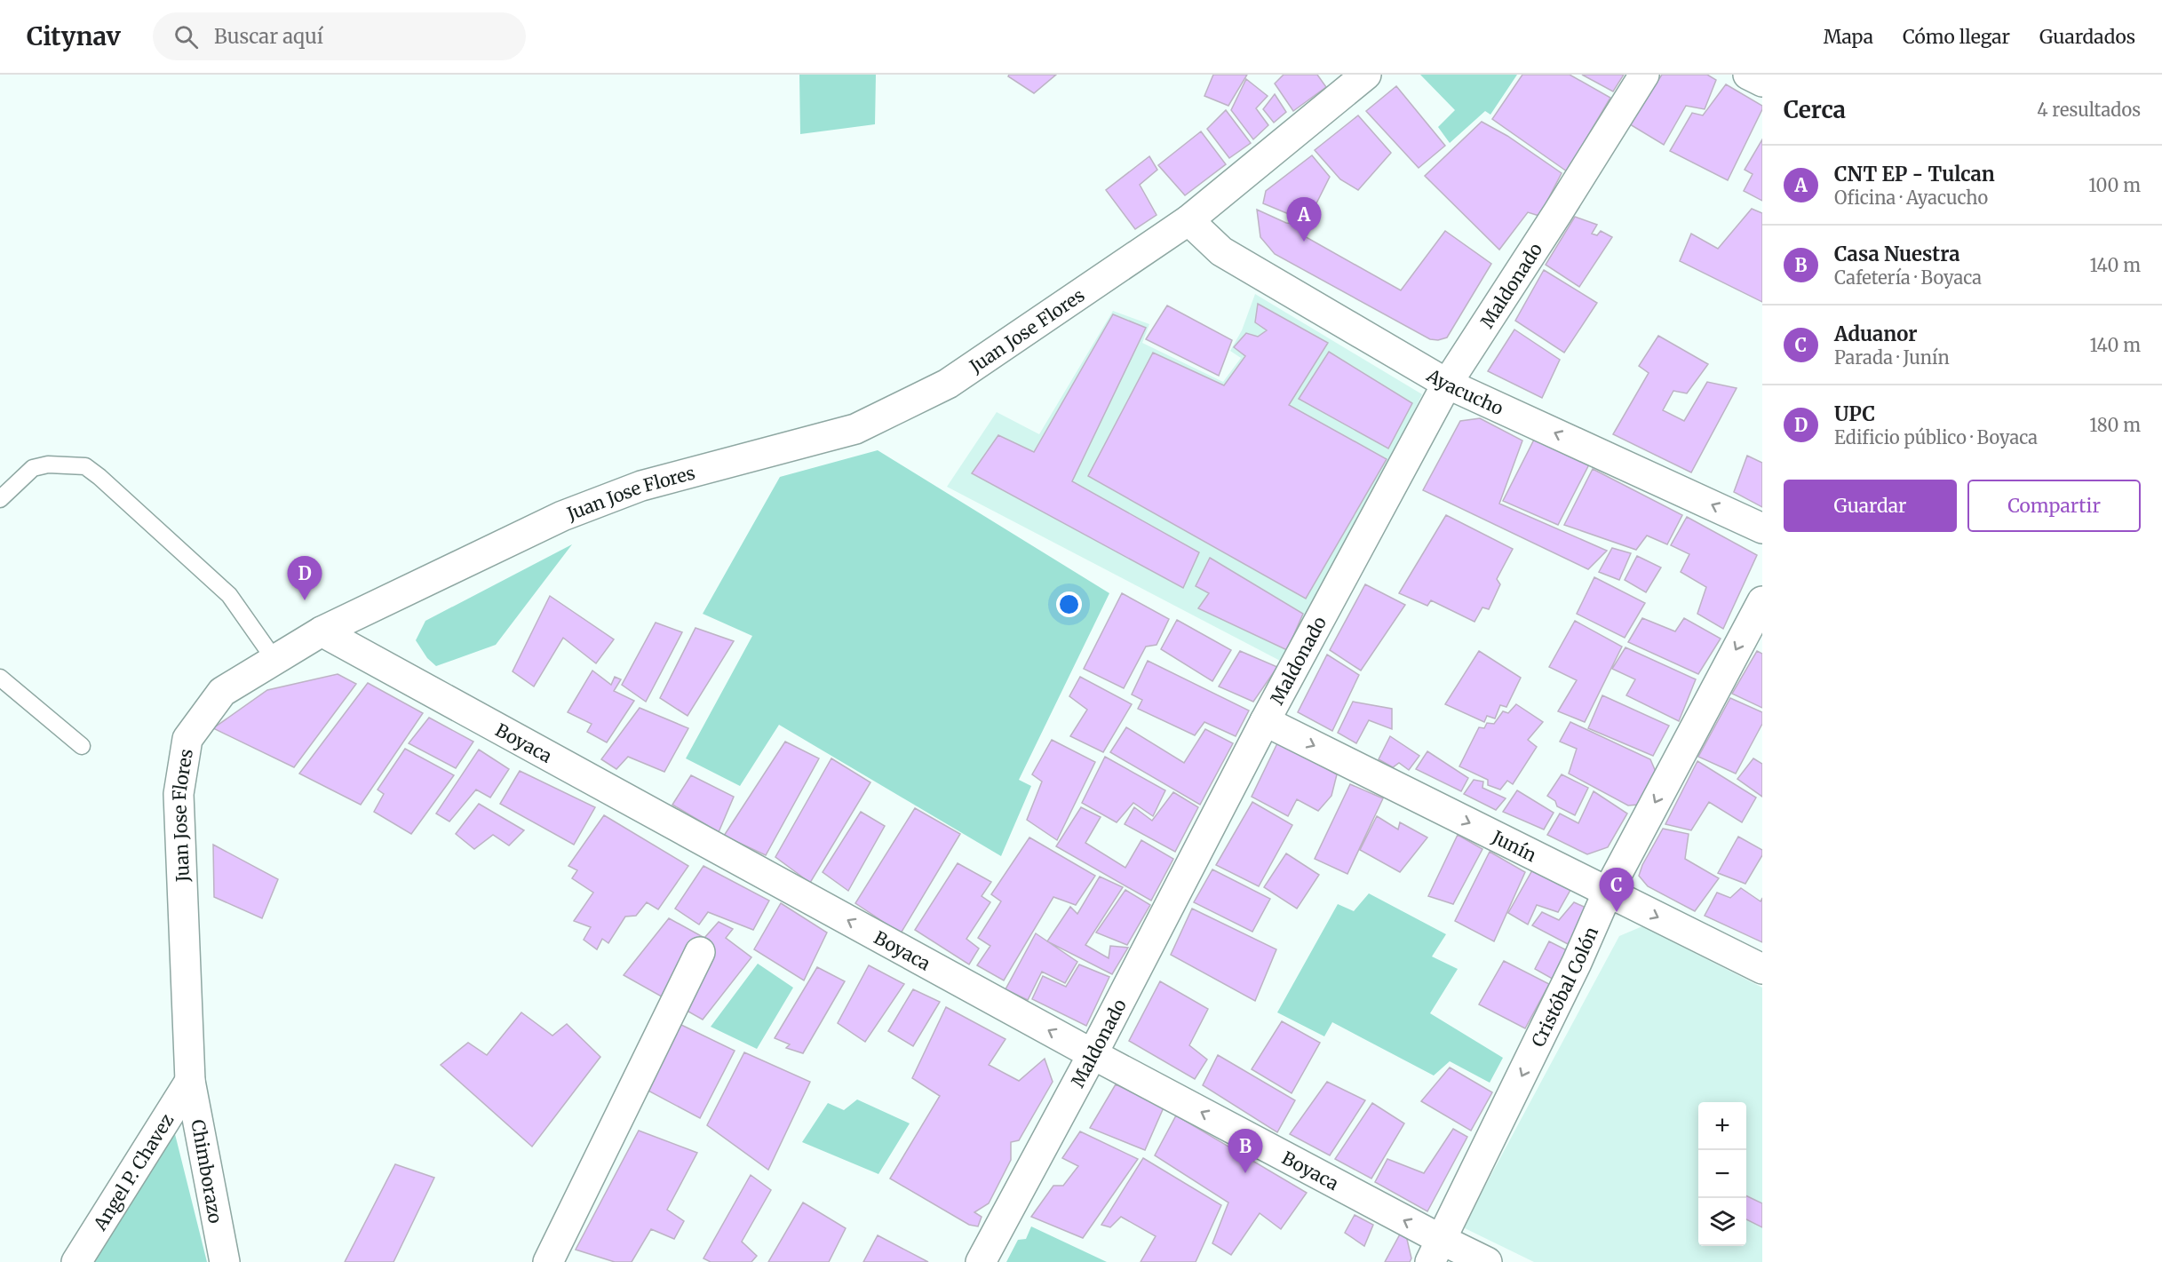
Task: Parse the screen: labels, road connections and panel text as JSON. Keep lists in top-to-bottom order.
{
  "streets": {
    "street": [
      "Maldonado",
      "Juan Jose Flores",
      "Ayacucho",
      "Boyaca",
      "Junín",
      "Cristóbal Colón",
      "Angel P. Chavez",
      "Chimborazo"
    ]
  },
  "crossings": [
    ["Maldonado", "Ayacucho"],
    ["Maldonado", "Boyaca"],
    ["Maldonado", "Junín"],
    ["Juan Jose Flores", "Ayacucho"],
    ["Juan Jose Flores", "Boyaca"],
    ["Juan Jose Flores", "Angel P. Chavez"],
    ["Juan Jose Flores", "Chimborazo"],
    ["Boyaca", "Cristóbal Colón"],
    ["Junín", "Cristóbal Colón"],
    ["Angel P. Chavez", "Chimborazo"]
  ],
  "one_way": [
    "Ayacucho",
    "Boyaca",
    "Junín",
    "Cristóbal Colón"
  ],
  "page": {
    "header": "Citynav",
    "search": "Buscar aquí",
    "nav": ["Mapa", "Cómo llegar", "Guardados"],
    "heading": ["Cerca", "4 resultados"],
    "list": [
      {
        "mark": "A",
        "name": "CNT EP - Tulcan",
        "note": "Oficina · Ayacucho",
        "value": "100 m"
      },
      {
        "mark": "B",
        "name": "Casa Nuestra",
        "note": "Cafetería · Boyaca",
        "value": "140 m"
      },
      {
        "mark": "C",
        "name": "Aduanor",
        "note": "Parada · Junín",
        "value": "140 m"
      },
      {
        "mark": "D",
        "name": "UPC",
        "note": "Edificio público · Boyaca",
        "value": "180 m"
      }
    ],
    "pins": [
      "A",
      "D",
      "C",
      "B"
    ],
    "buttons": ["Guardar", "Compartir"],
    "map_buttons": ["+", "−"]
  }
}
